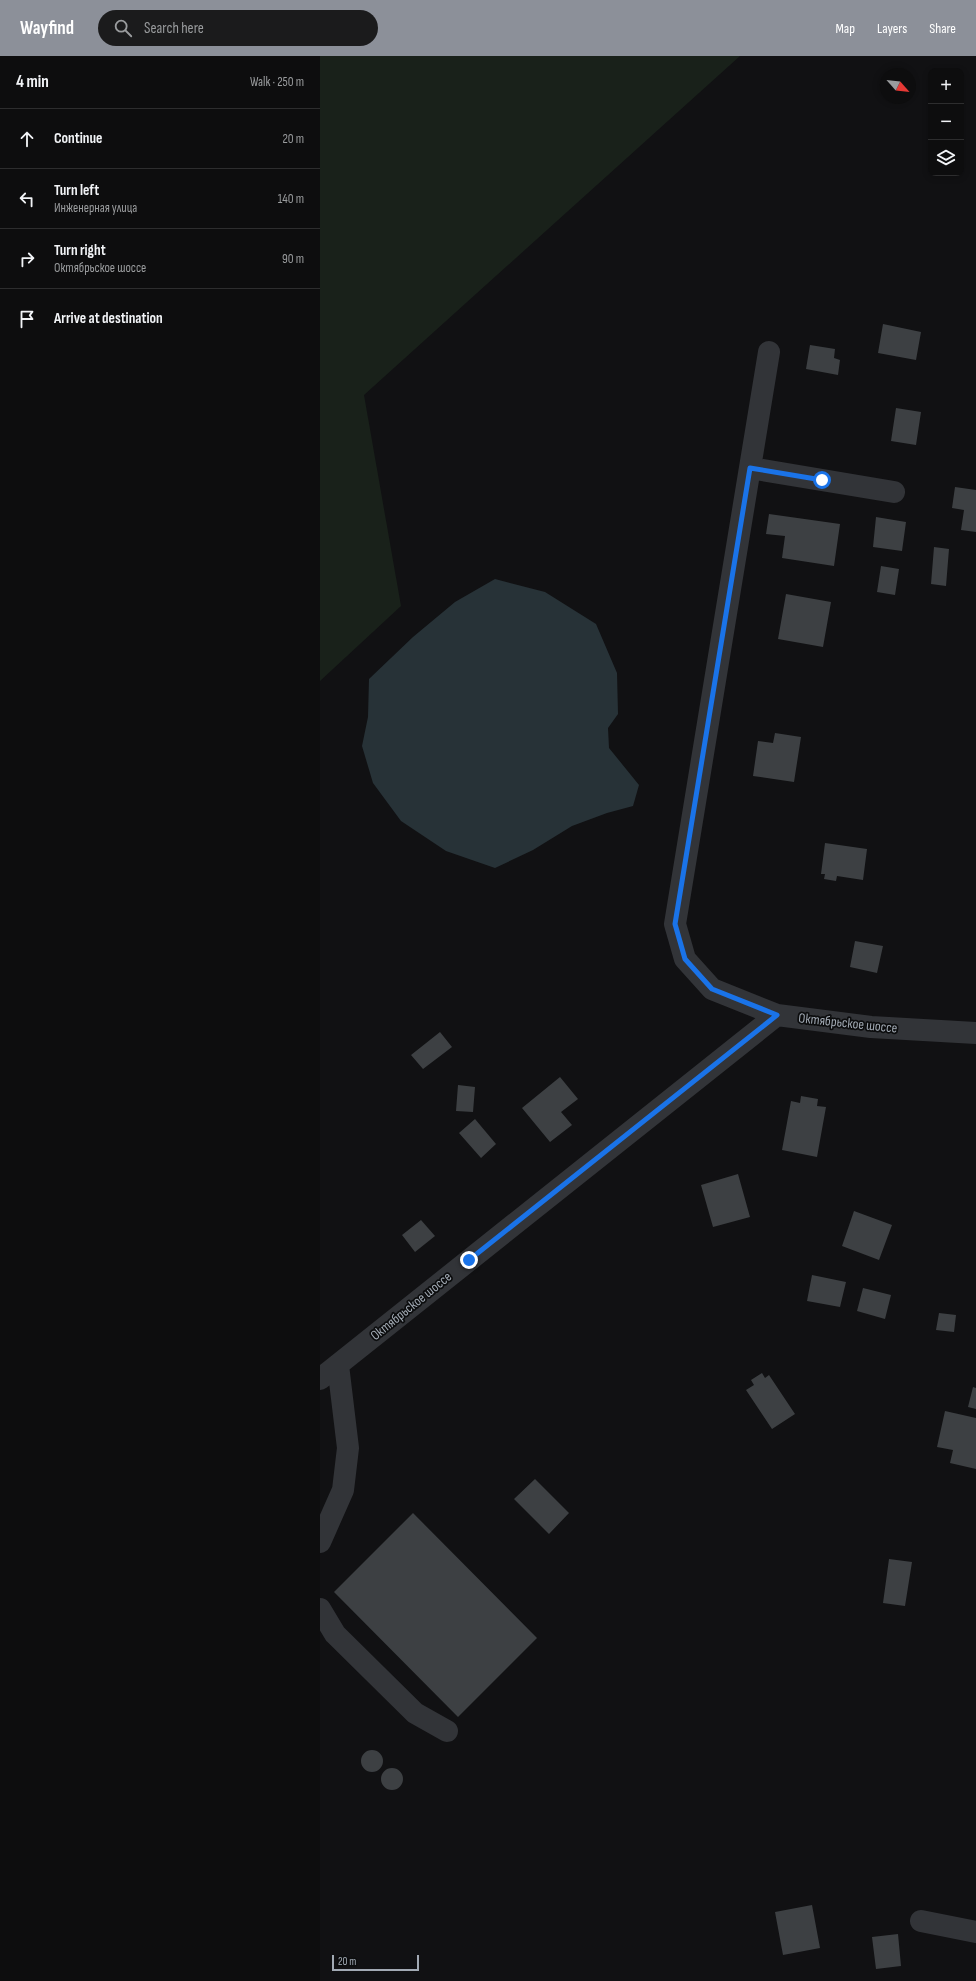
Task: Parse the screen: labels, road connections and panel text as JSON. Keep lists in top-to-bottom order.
{
  "streets": {
    "street": ["Октябрьское шоссе"]
  },
  "scale_bar": "20 m",
  "north": "bottom right",
  "page": {
    "header": "Wayfind",
    "search": "Search here",
    "nav": ["Map", "Layers", "Share"],
    "heading": ["4 min", "Walk · 250 m"],
    "map_buttons": ["+", "−"],
    "list": [
      ["Continue", "20 m"],
      ["Turn left", "Инженерная улица", "140 m"],
      ["Turn right", "Октябрьское шоссе", "90 m"],
      "Arrive at destination"
    ],
    "scale": "20 m"
  }
}
